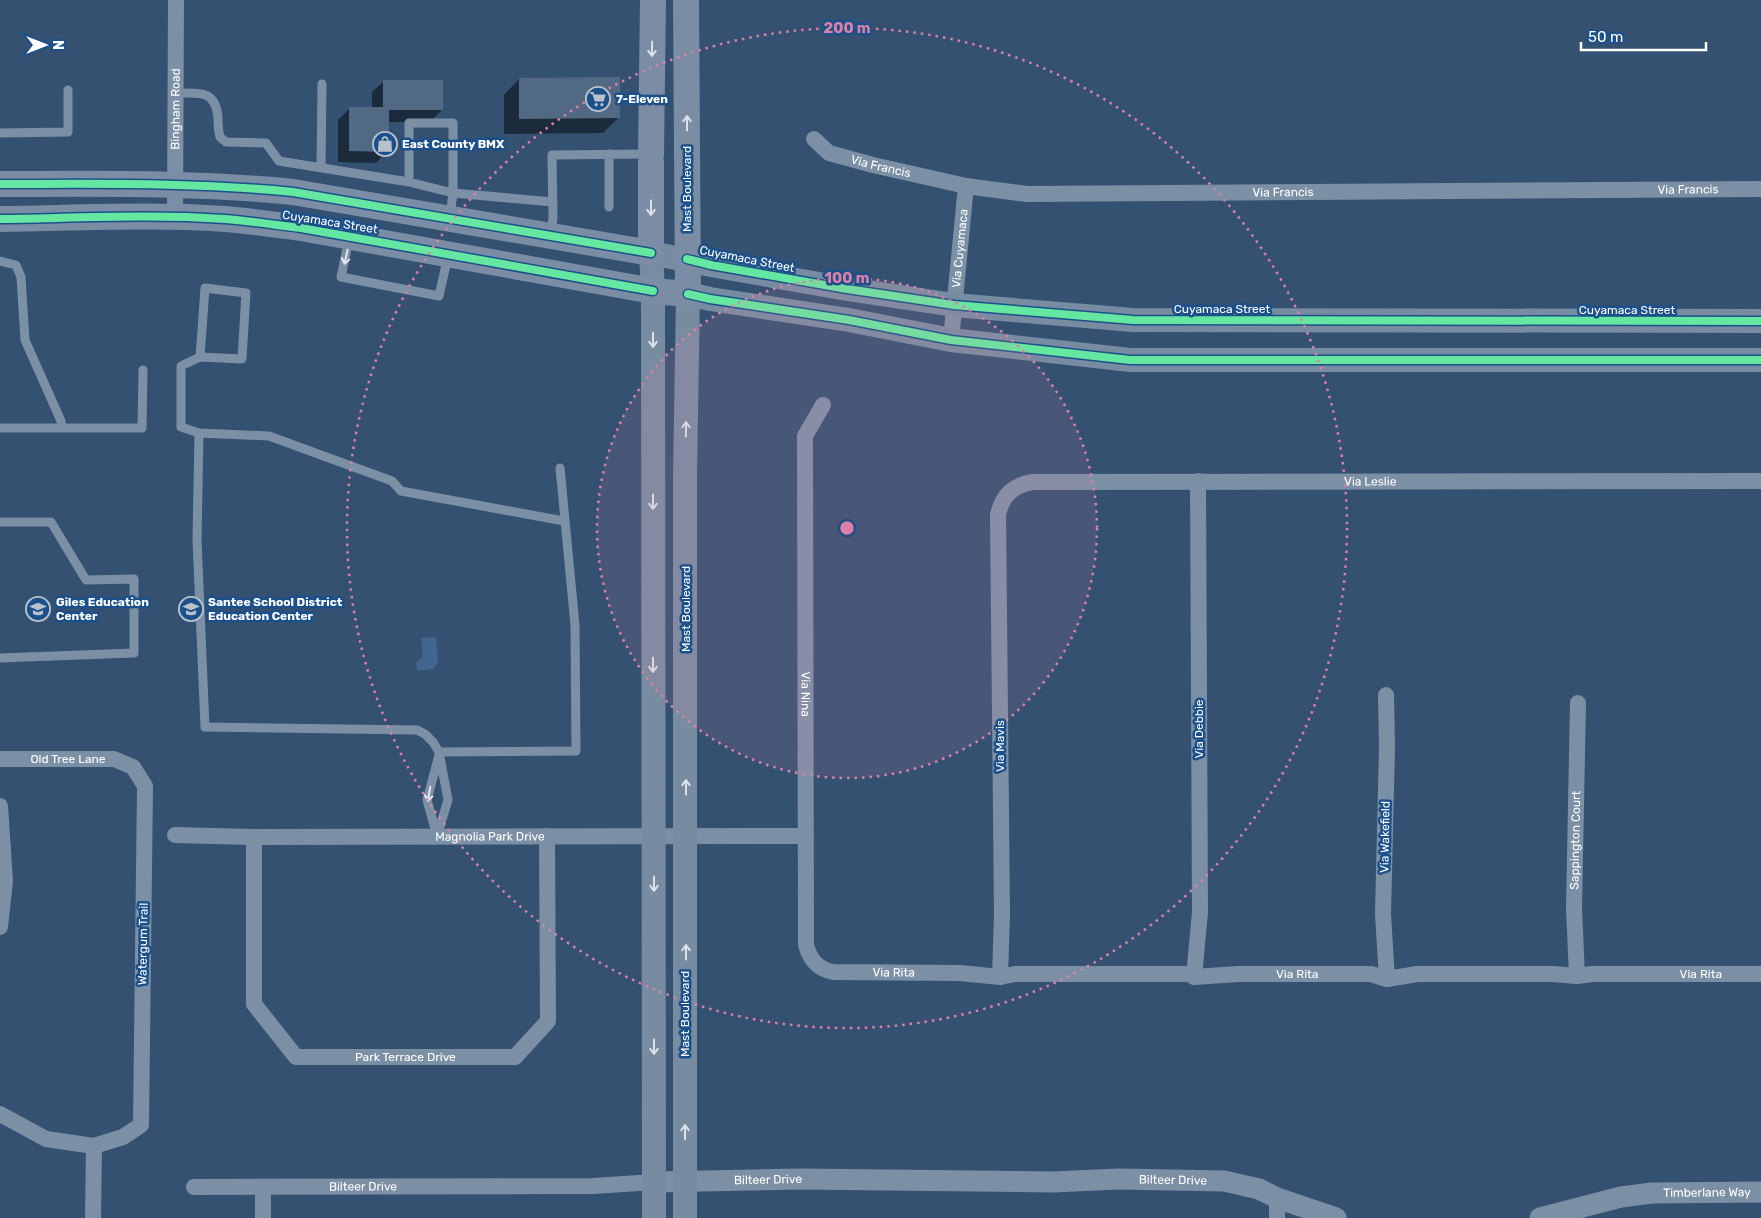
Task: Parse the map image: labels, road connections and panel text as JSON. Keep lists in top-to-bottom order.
{
  "streets": {
    "main road": ["Mast Boulevard", "Cuyamaca Street"],
    "street": [
      "Bingham Road",
      "Via Francis",
      "Via Cuyamaca",
      "Via Leslie",
      "Via Nina",
      "Via Debbie",
      "Via Mavis",
      "Old Tree Lane",
      "Magnolia Park Drive",
      "Via Wakefield",
      "Sappington Court",
      "Watergum Trail",
      "Via Rita",
      "Park Terrace Drive",
      "Bilteer Drive",
      "Timberlane Way"
    ]
  },
  "crossings": [
    ["Bingham Road", "Cuyamaca Street"],
    ["Via Francis", "Via Cuyamaca"],
    ["Mast Boulevard", "Cuyamaca Street"],
    ["Mast Boulevard", "Magnolia Park Drive"],
    ["Mast Boulevard", "Bilteer Drive"],
    ["Cuyamaca Street", "Via Cuyamaca"],
    ["Via Leslie", "Via Debbie"],
    ["Via Leslie", "Via Mavis"],
    ["Via Nina", "Magnolia Park Drive"],
    ["Via Nina", "Via Rita"],
    ["Via Debbie", "Via Rita"],
    ["Via Mavis", "Via Rita"],
    ["Old Tree Lane", "Watergum Trail"],
    ["Magnolia Park Drive", "Park Terrace Drive"],
    ["Via Wakefield", "Via Rita"],
    ["Sappington Court", "Via Rita"]
  ],
  "places": {
    "supermarket": ["7-Eleven"],
    "shop": ["East County BMX"],
    "school or university": ["Giles Education Center", "Santee School District Education Center"]
  },
  "scale_bar": "50 m",
  "north": "right",
  "rings": ["200 m", "100 m"]
}
